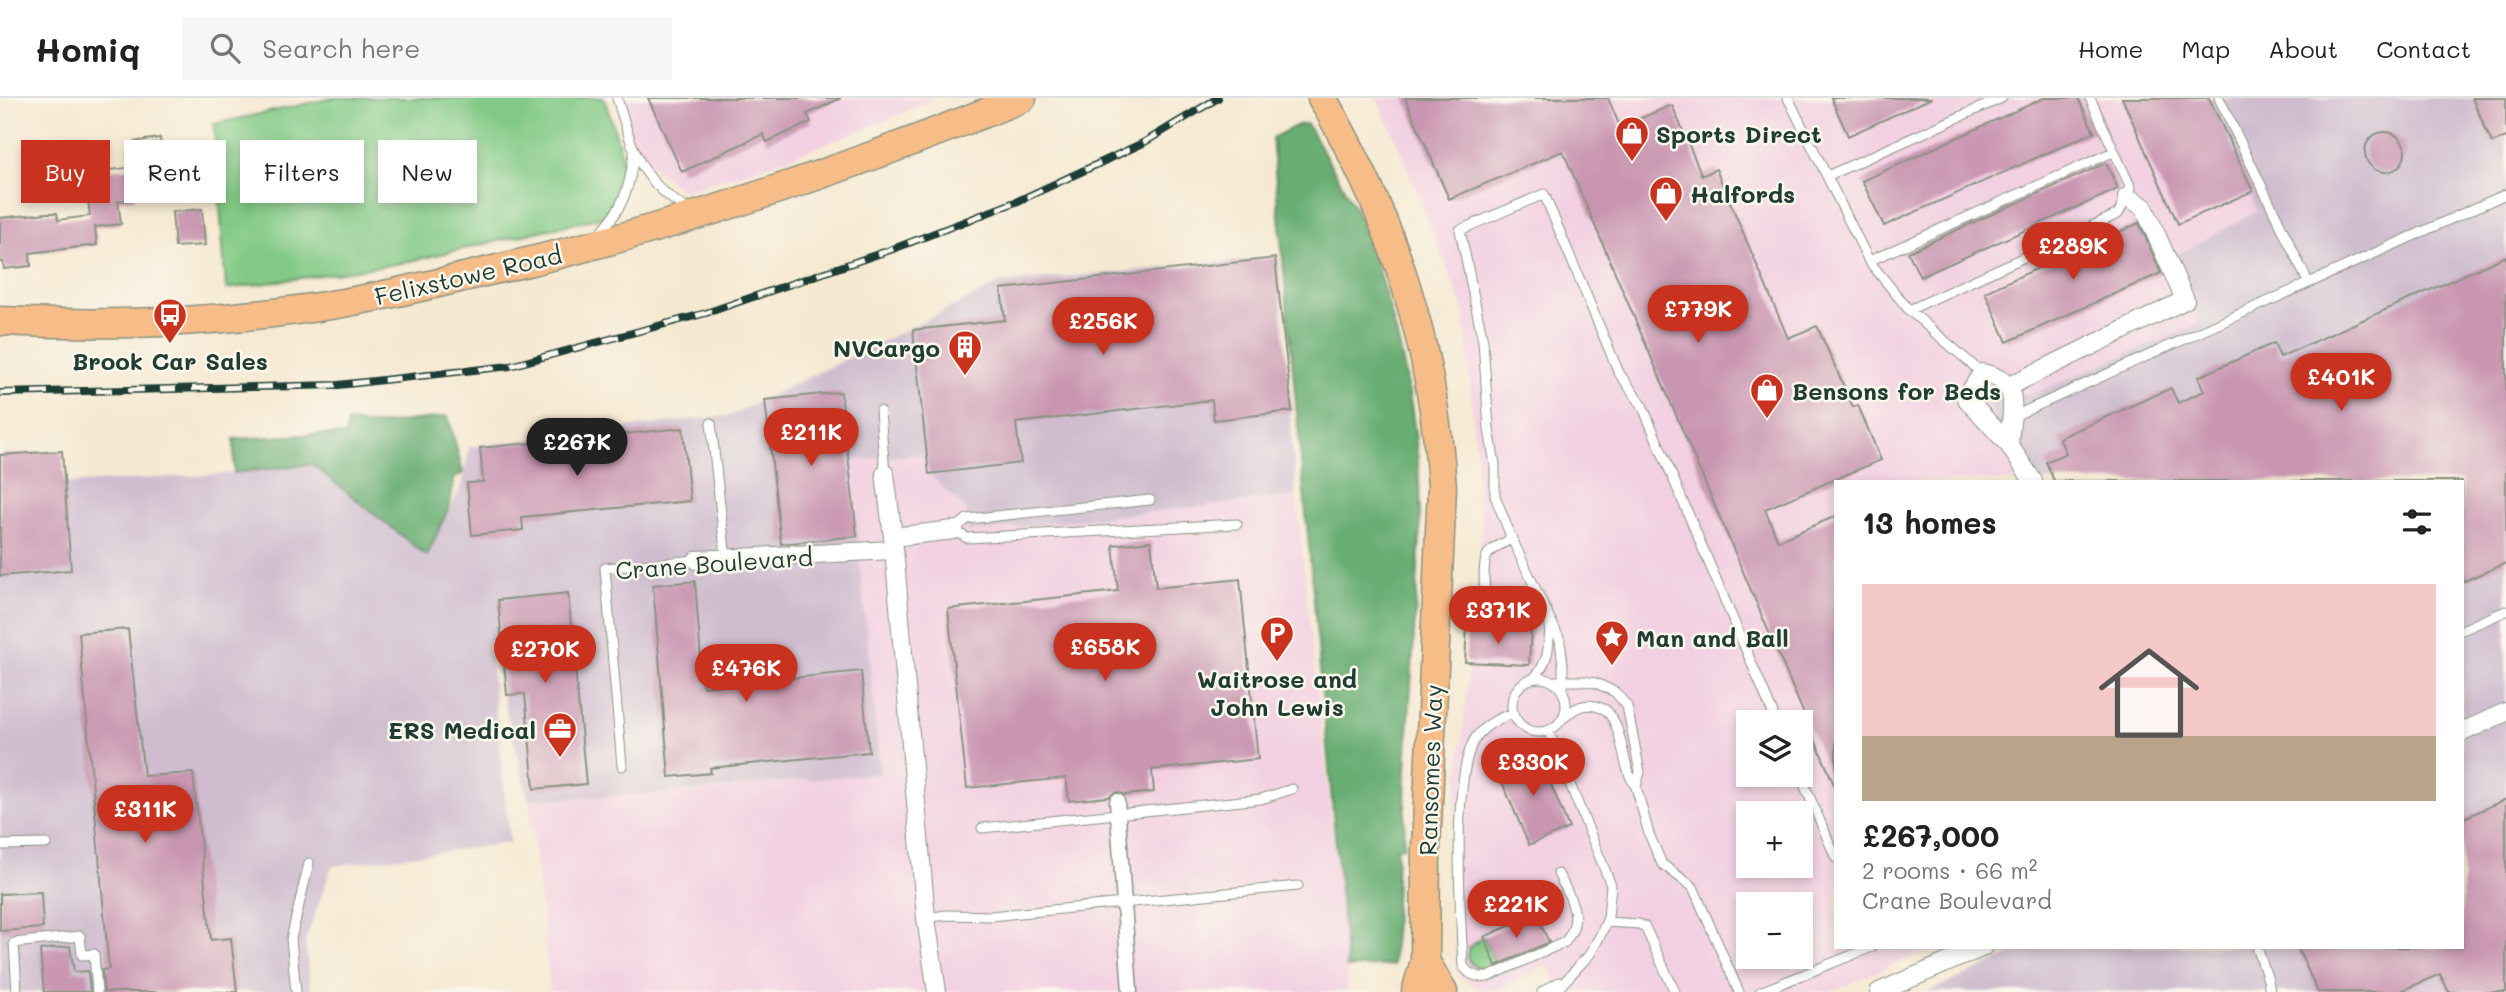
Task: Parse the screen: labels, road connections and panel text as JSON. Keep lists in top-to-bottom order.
{
  "streets": {
    "main road": ["Felixstowe Road", "Ransomes Way"],
    "street": ["Crane Boulevard"]
  },
  "places": {
    "shop": ["Sports Direct", "Halfords", "Bensons for Beds"],
    "bus stop": ["Brook Car Sales"],
    "building": ["NVCargo"],
    "parking": ["Waitrose and John Lewis"],
    "place": ["Man and Ball"],
    "office": ["ERS Medical"]
  },
  "page": {
    "header": "Homiq",
    "search": "Search here",
    "nav": [
      "Home",
      "Map",
      "About",
      "Contact"
    ],
    "chip": [
      "Buy",
      "Rent",
      "Filters",
      "New"
    ],
    "price": [
      "£289K",
      "£779K",
      "£256K",
      "£401K",
      "£211K",
      "£267K",
      "£371K",
      "£658K",
      "£270K",
      "£476K",
      "£330K",
      "£311K",
      "£221K"
    ],
    "heading": "13 homes",
    "list": [
      {
        "name": "£267,000",
        "note": "2 rooms · 66 m² · Crane Boulevard"
      }
    ],
    "map_buttons": ["+", "−"]
  }
}
